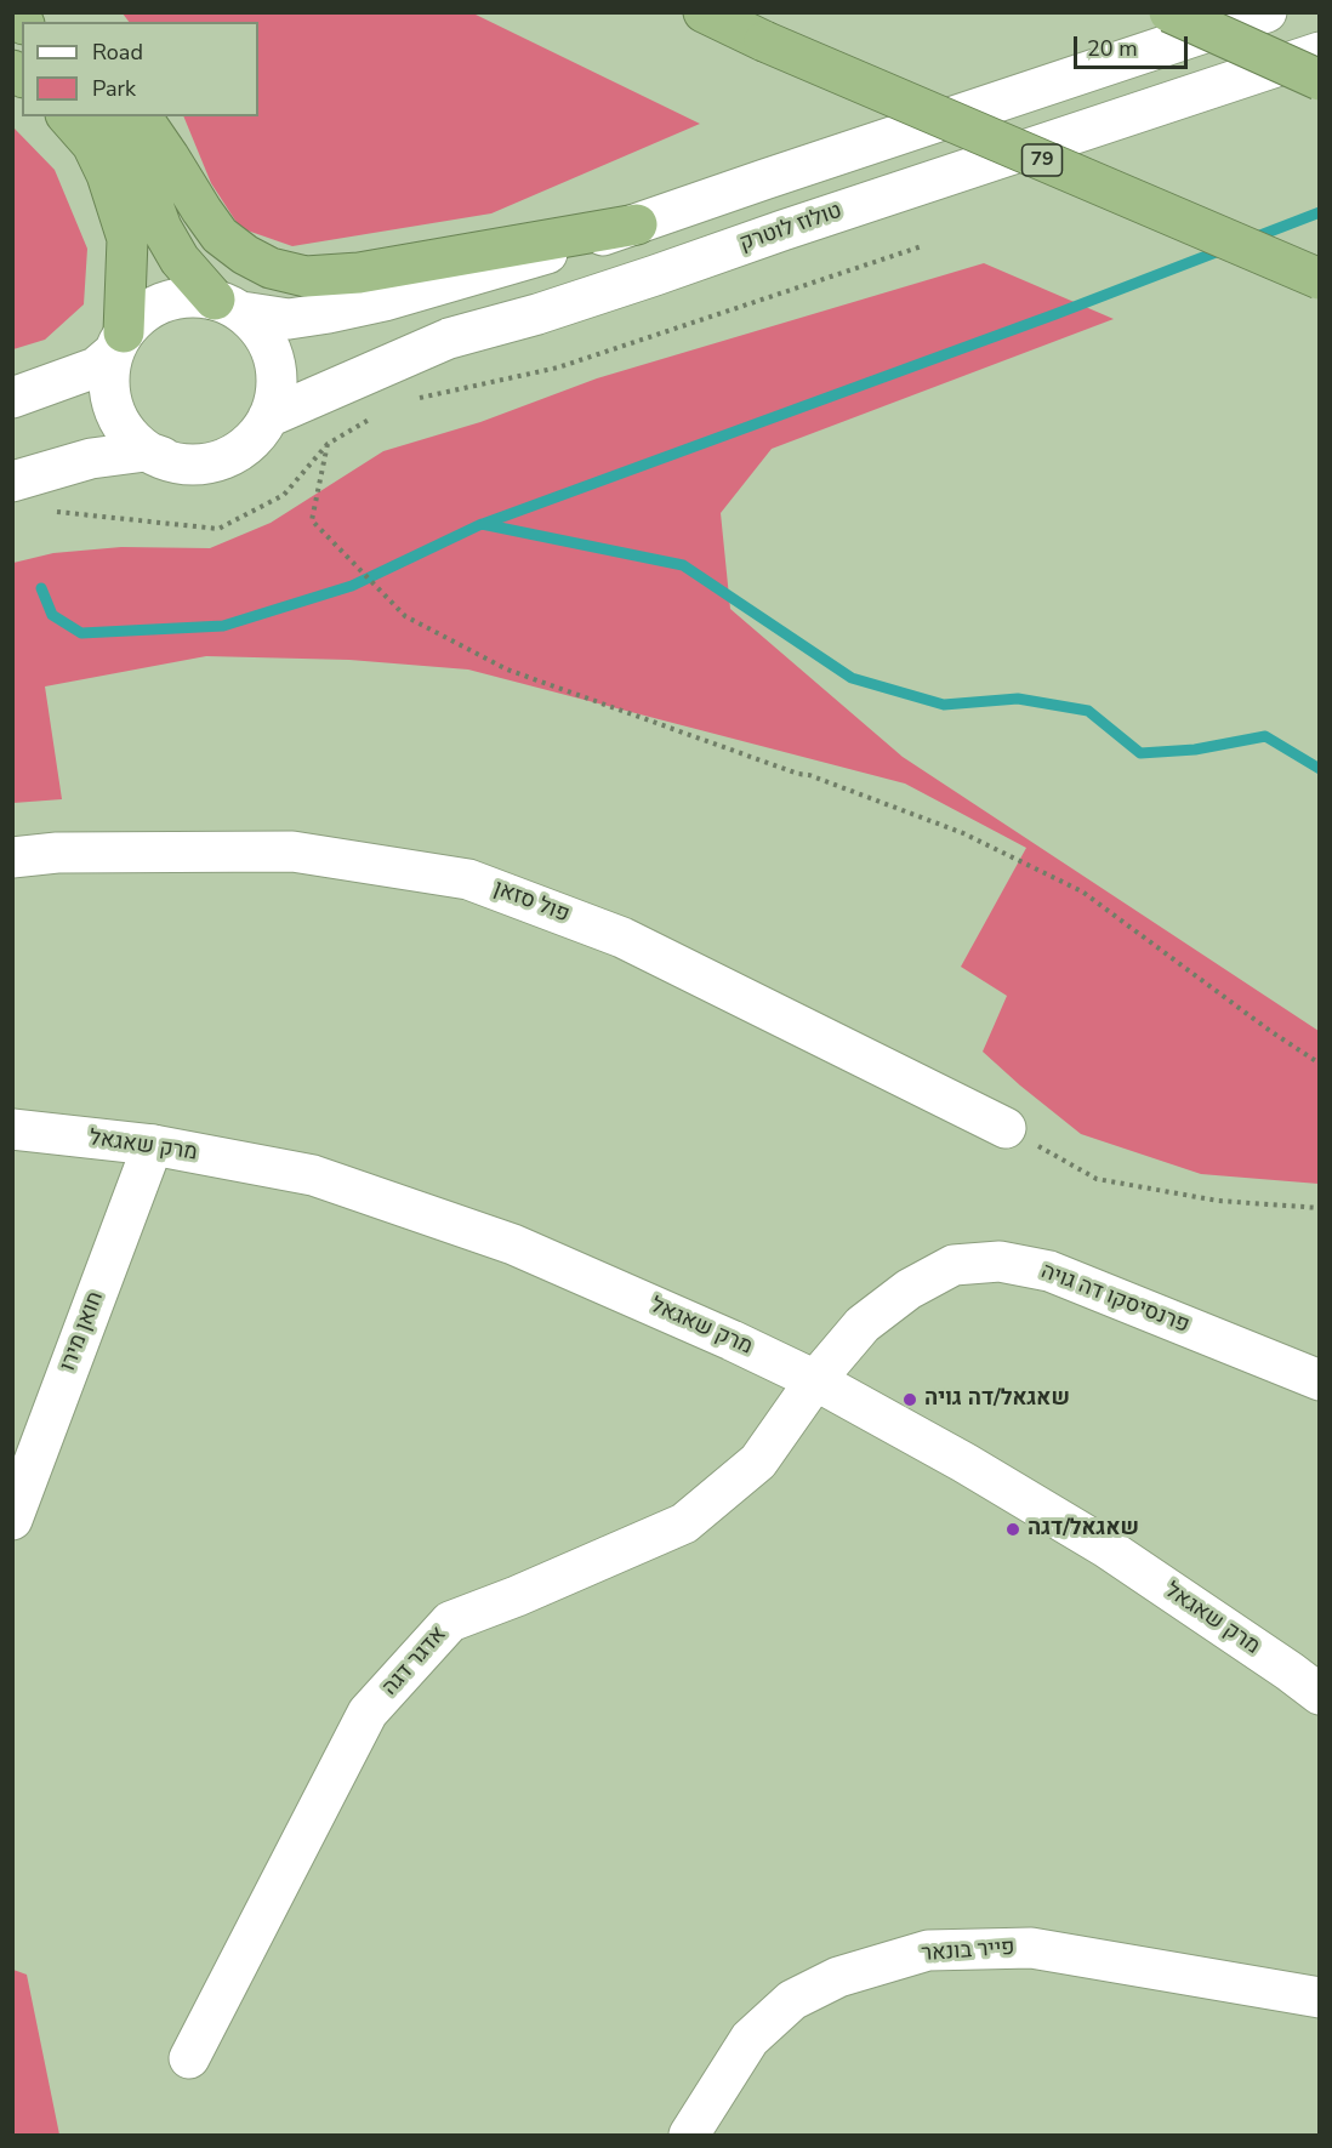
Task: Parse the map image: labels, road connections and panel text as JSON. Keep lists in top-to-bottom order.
{
  "streets": {
    "highway": ["79"],
    "street": [
      "טולוז לוטרק",
      "פול סזאן",
      "מרק שאגאל",
      "פרנסיסקו דה גויה",
      "חואן מירו",
      "אדגר דגה",
      "פייר בונאר"
    ]
  },
  "crossings": [
    ["מרק שאגאל", "פרנסיסקו דה גויה"],
    ["מרק שאגאל", "חואן מירו"],
    ["מרק שאגאל", "אדגר דגה"],
    ["פרנסיסקו דה גויה", "אדגר דגה"]
  ],
  "places": ["שאגאל/דה גויה", "שאגאל/דגה"],
  "legend": ["Road", "Park"],
  "scale_bar": "20 m"
}
